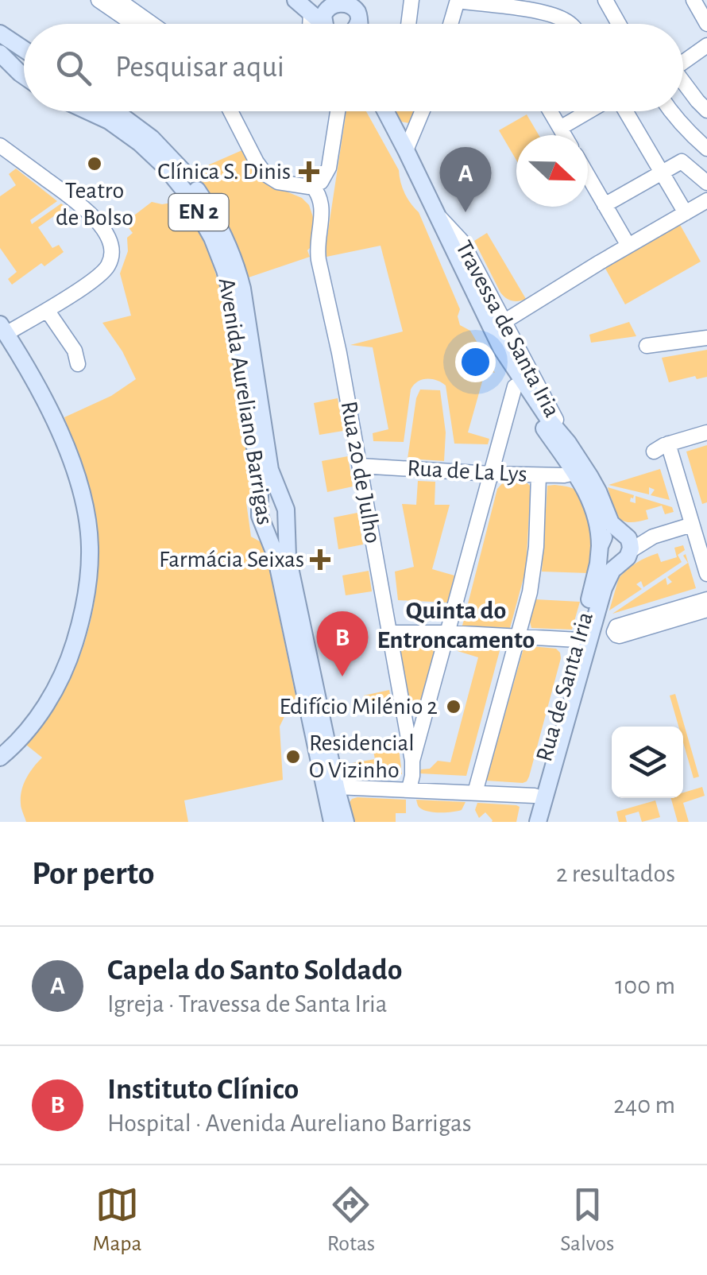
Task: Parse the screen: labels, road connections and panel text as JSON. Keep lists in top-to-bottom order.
{
  "streets": {
    "main road": ["EN 2", "Avenida Aureliano Barrigas", "Rua de Santa Iria"],
    "street": ["Travessa de Santa Iria", "Rua de La Lys", "Rua 20 de Julho"]
  },
  "crossings": [
    ["Rua de La Lys", "Rua 20 de Julho"],
    ["Rua de La Lys", "Rua de Santa Iria"]
  ],
  "districts": ["Quinta do Entroncamento"],
  "places": {
    "other": ["Teatro de Bolso", "Edifício Milénio 2", "Residencial O Vizinho"],
    "health": ["Clínica S. Dinis", "Farmácia Seixas"]
  },
  "north": "right",
  "page": {
    "search": "Pesquisar aqui",
    "pins": ["A", "B"],
    "heading": ["Por perto", "2 resultados"],
    "list": [
      {
        "mark": "A",
        "name": "Capela do Santo Soldado",
        "note": "Igreja · Travessa de Santa Iria",
        "value": "100 m"
      },
      {
        "mark": "B",
        "name": "Instituto Clínico",
        "note": "Hospital · Avenida Aureliano Barrigas",
        "value": "240 m"
      }
    ],
    "nav": ["Mapa", "Rotas", "Salvos"]
  }
}
